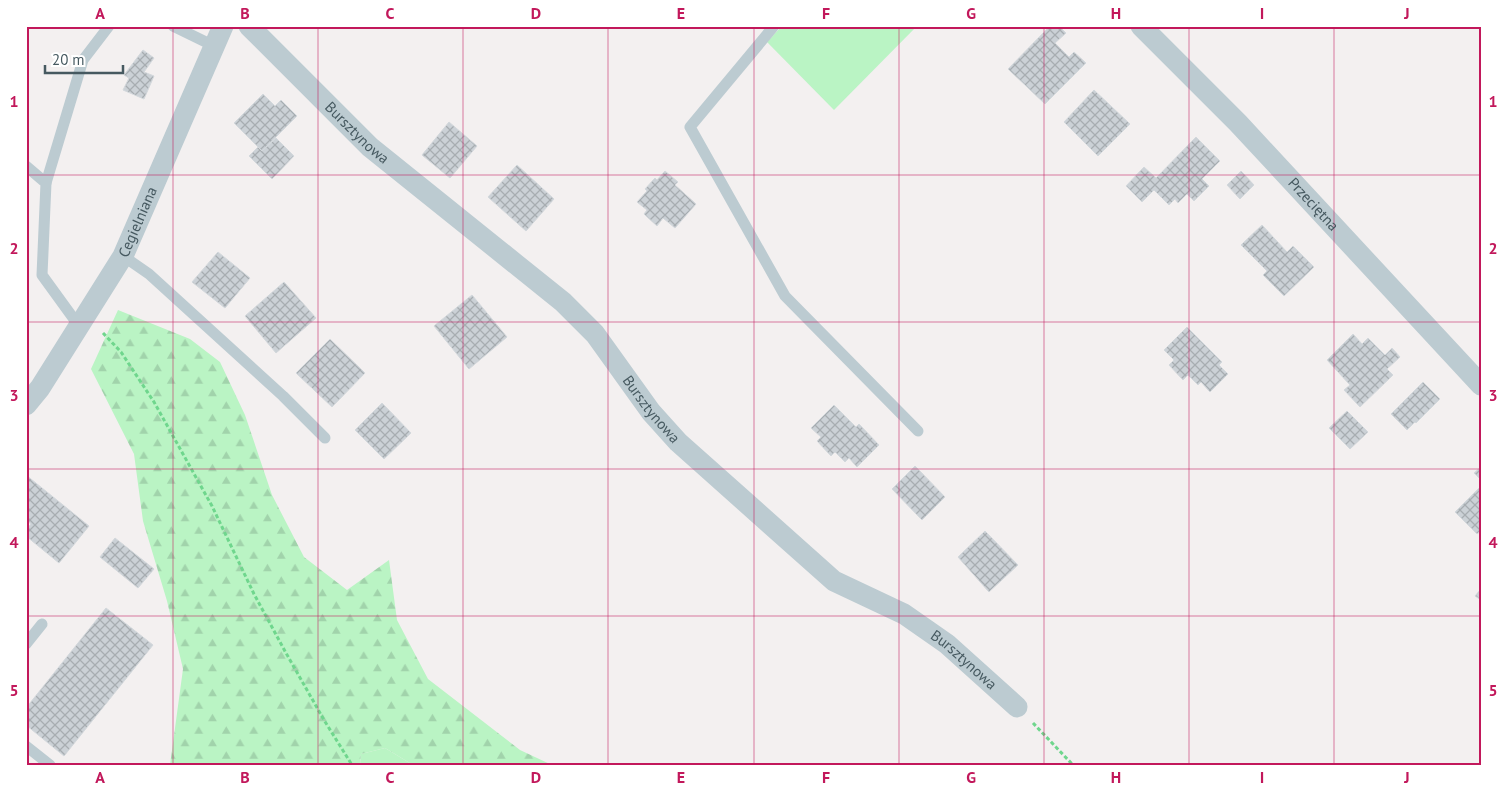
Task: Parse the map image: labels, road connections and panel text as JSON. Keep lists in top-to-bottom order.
{
  "streets": {
    "street": ["Bursztynowa", "Przeciętna", "Cegielniana"]
  },
  "scale_bar": "20 m",
  "grid": {
    "columns": [
      "A",
      "B",
      "C",
      "D",
      "E",
      "F",
      "G",
      "H",
      "I",
      "J"
    ],
    "rows": [
      "1",
      "2",
      "3",
      "4",
      "5"
    ]
  }
}
